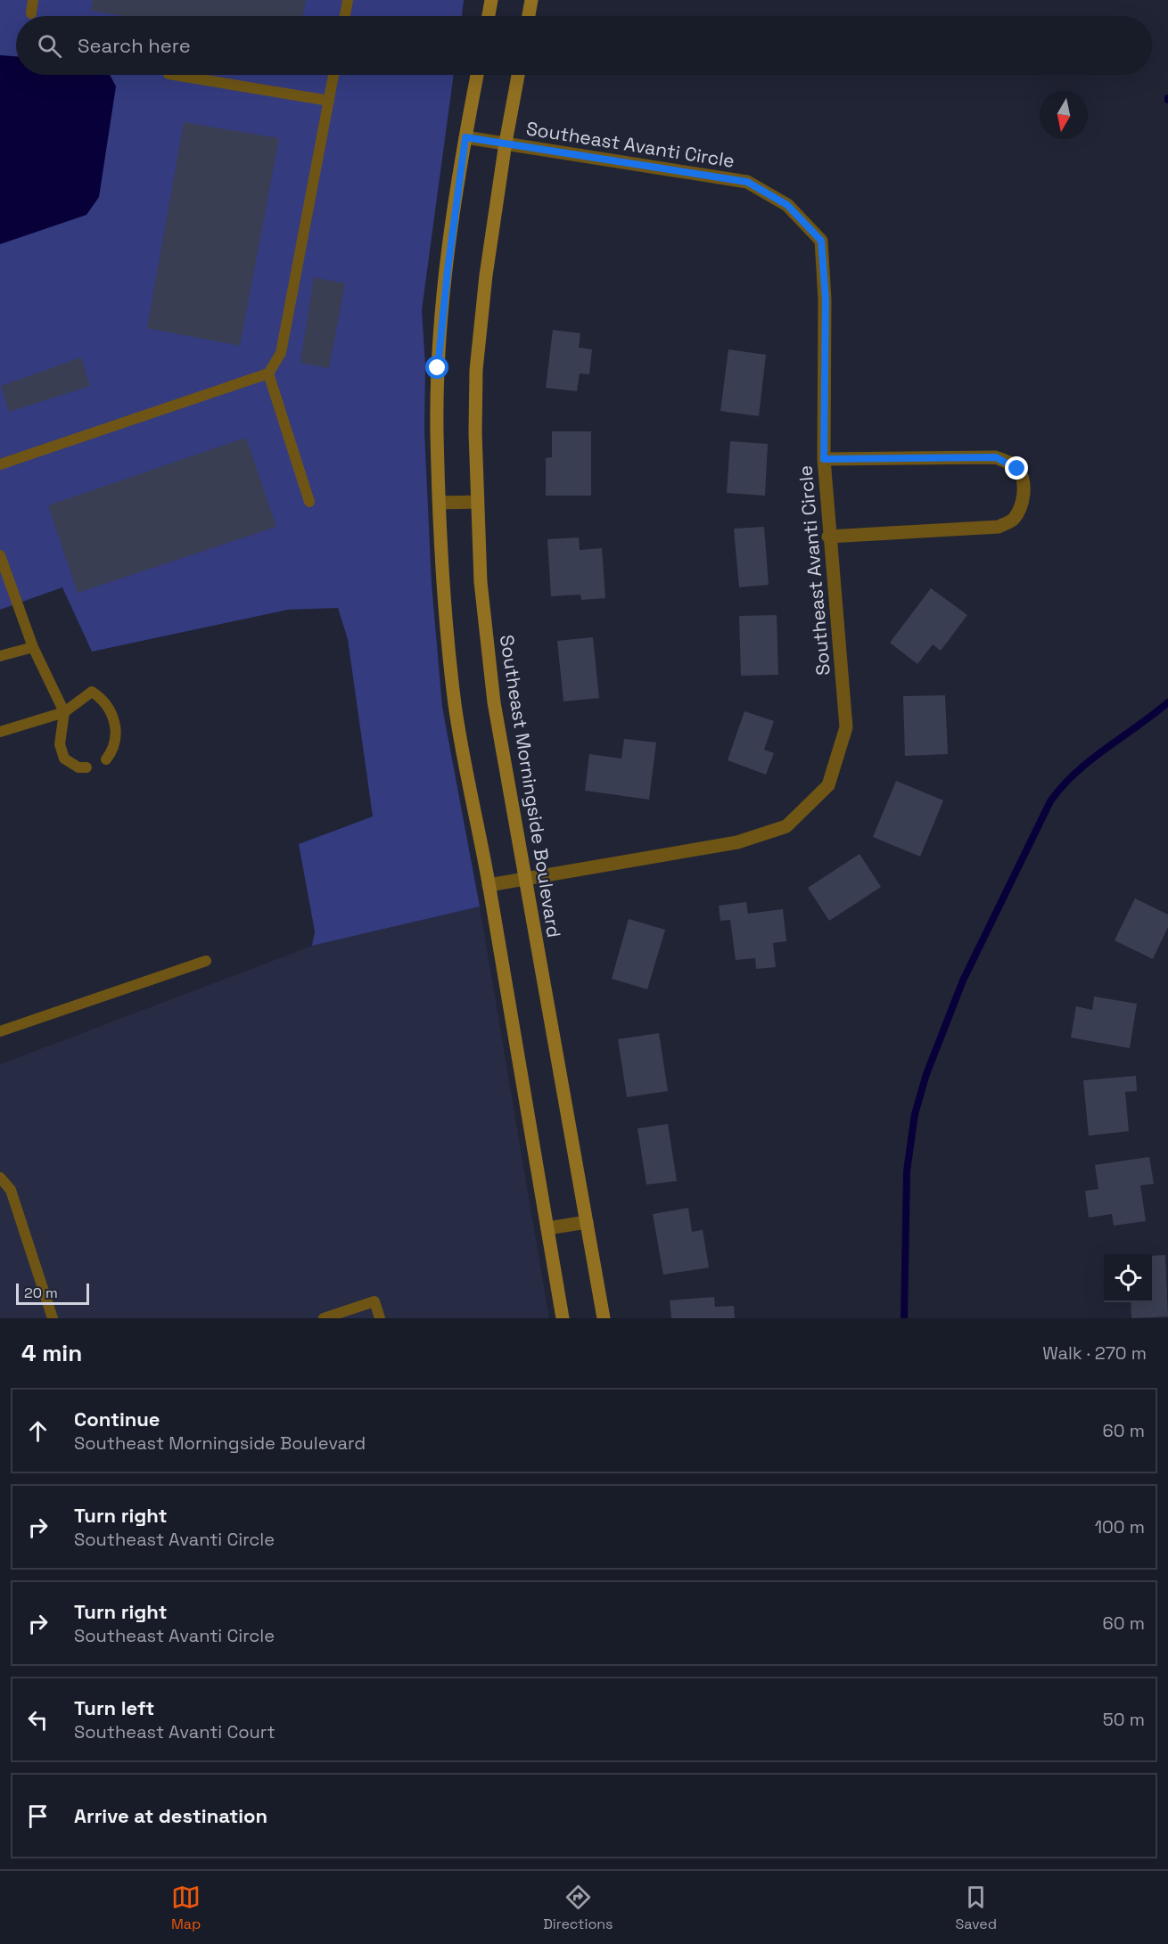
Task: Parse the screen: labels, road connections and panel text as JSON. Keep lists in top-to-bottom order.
{
  "streets": {
    "street": ["Southeast Avanti Circle", "Southeast Morningside Boulevard"]
  },
  "crossings": [
    ["Southeast Avanti Circle", "Southeast Morningside Boulevard"]
  ],
  "scale_bar": "20 m",
  "north": "bottom",
  "page": {
    "search": "Search here",
    "scale": "20 m",
    "heading": ["4 min", "Walk · 270 m"],
    "list": [
      ["Continue", "Southeast Morningside Boulevard", "60 m"],
      ["Turn right", "Southeast Avanti Circle", "100 m"],
      ["Turn right", "Southeast Avanti Circle", "60 m"],
      ["Turn left", "Southeast Avanti Court", "50 m"],
      "Arrive at destination"
    ],
    "nav": ["Map", "Directions", "Saved"]
  }
}
